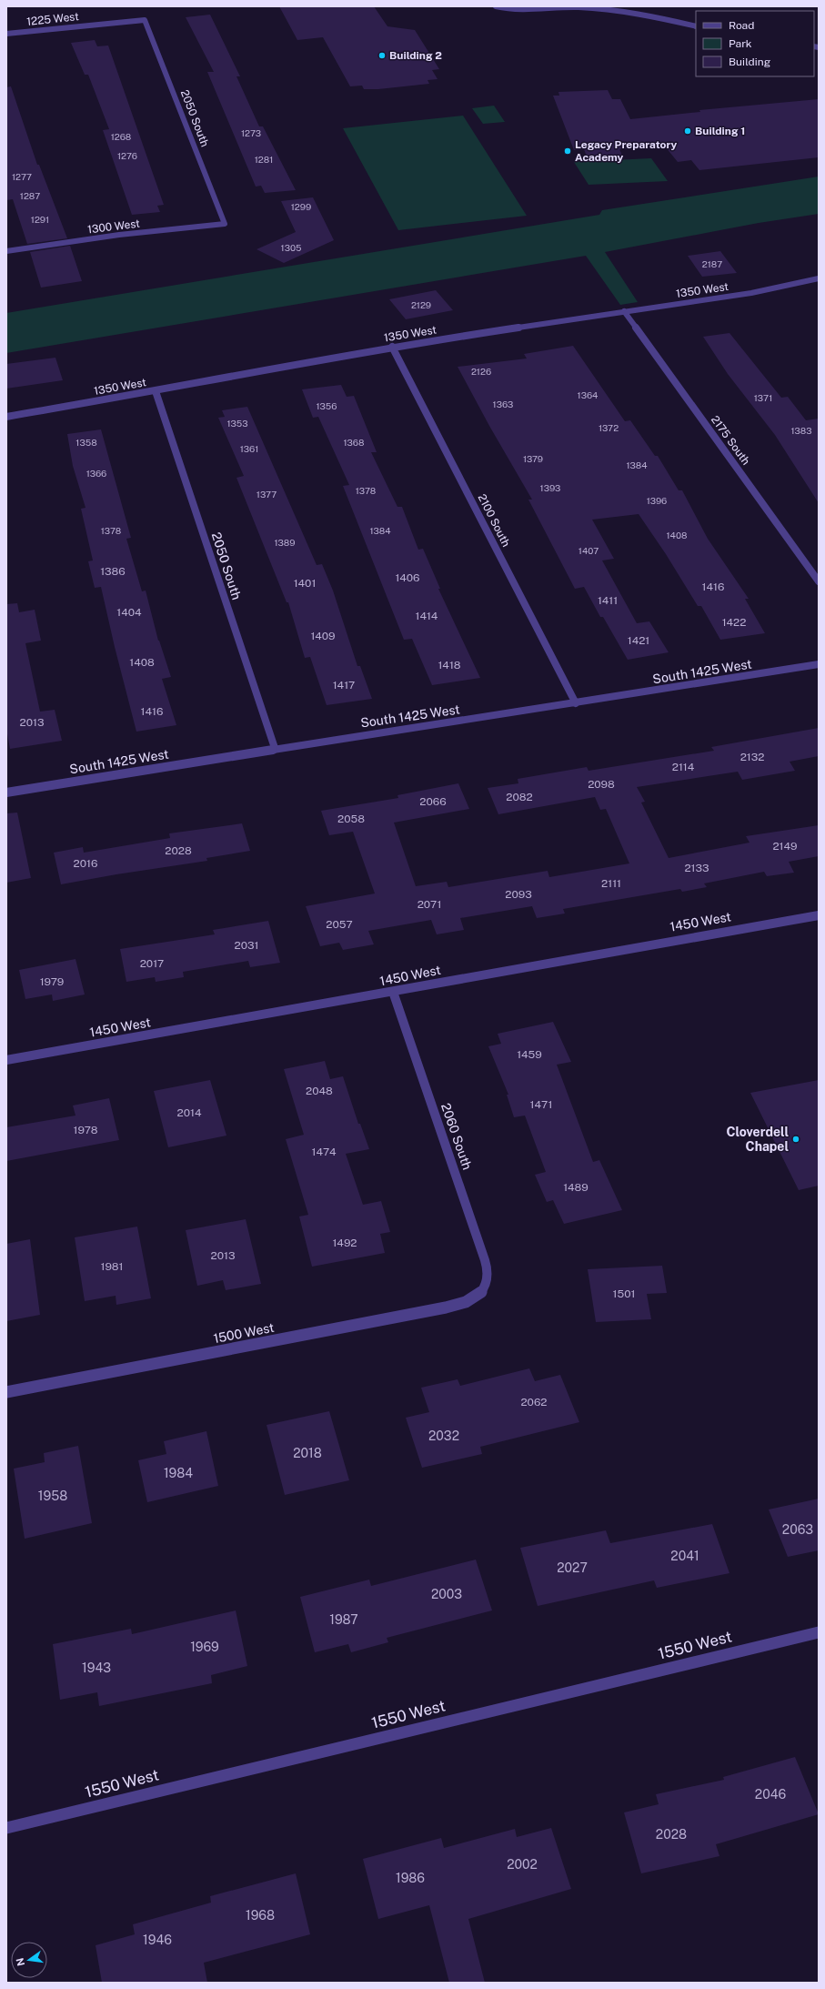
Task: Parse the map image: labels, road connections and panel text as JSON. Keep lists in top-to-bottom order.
{
  "streets": {
    "street": [
      "1225 West",
      "2050 South",
      "1300 West",
      "1350 West",
      "2175 South",
      "2100 South",
      "South 1425 West",
      "1450 West",
      "2060 South",
      "1500 West",
      "1550 West"
    ]
  },
  "crossings": [
    ["1225 West", "2050 South"],
    ["2050 South", "1300 West"],
    ["2050 South", "1350 West"],
    ["2050 South", "South 1425 West"],
    ["1350 West", "2175 South"],
    ["1350 West", "2100 South"],
    ["2100 South", "South 1425 West"],
    ["1450 West", "2060 South"],
    ["2060 South", "1500 West"]
  ],
  "places": [
    "Building 2",
    "Building 1",
    "Legacy Preparatory Academy",
    "Cloverdell Chapel"
  ],
  "house_numbers": [
    "1273",
    "1268",
    "1276",
    "1281",
    "1277",
    "1287",
    "1299",
    "1291",
    "1305",
    "2187",
    "2129",
    "2126",
    "1364",
    "1371",
    "1363",
    "1356",
    "1353",
    "1372",
    "1383",
    "1358",
    "1368",
    "1361",
    "1379",
    "1384",
    "1366",
    "1393",
    "1378",
    "1377",
    "1396",
    "1378",
    "1384",
    "1408",
    "1389",
    "1407",
    "1386",
    "1406",
    "1401",
    "1416",
    "1411",
    "1404",
    "1414",
    "1422",
    "1409",
    "1421",
    "1408",
    "1418",
    "1417",
    "1416",
    "2013",
    "2132",
    "2114",
    "2098",
    "2082",
    "2066",
    "2058",
    "2149",
    "2028",
    "2016",
    "2133",
    "2111",
    "2093",
    "2071",
    "2057",
    "2031",
    "2017",
    "1979",
    "1459",
    "2048",
    "1471",
    "2014",
    "1978",
    "1474",
    "1489",
    "1492",
    "2013",
    "1981",
    "1501",
    "2062",
    "2032",
    "2018",
    "1984",
    "1958",
    "2063",
    "2041",
    "2027",
    "2003",
    "1987",
    "1969",
    "1943",
    "2046",
    "2028",
    "2002",
    "1986",
    "1968",
    "1946"
  ],
  "legend": ["Road", "Park", "Building"],
  "north": "left"
}
